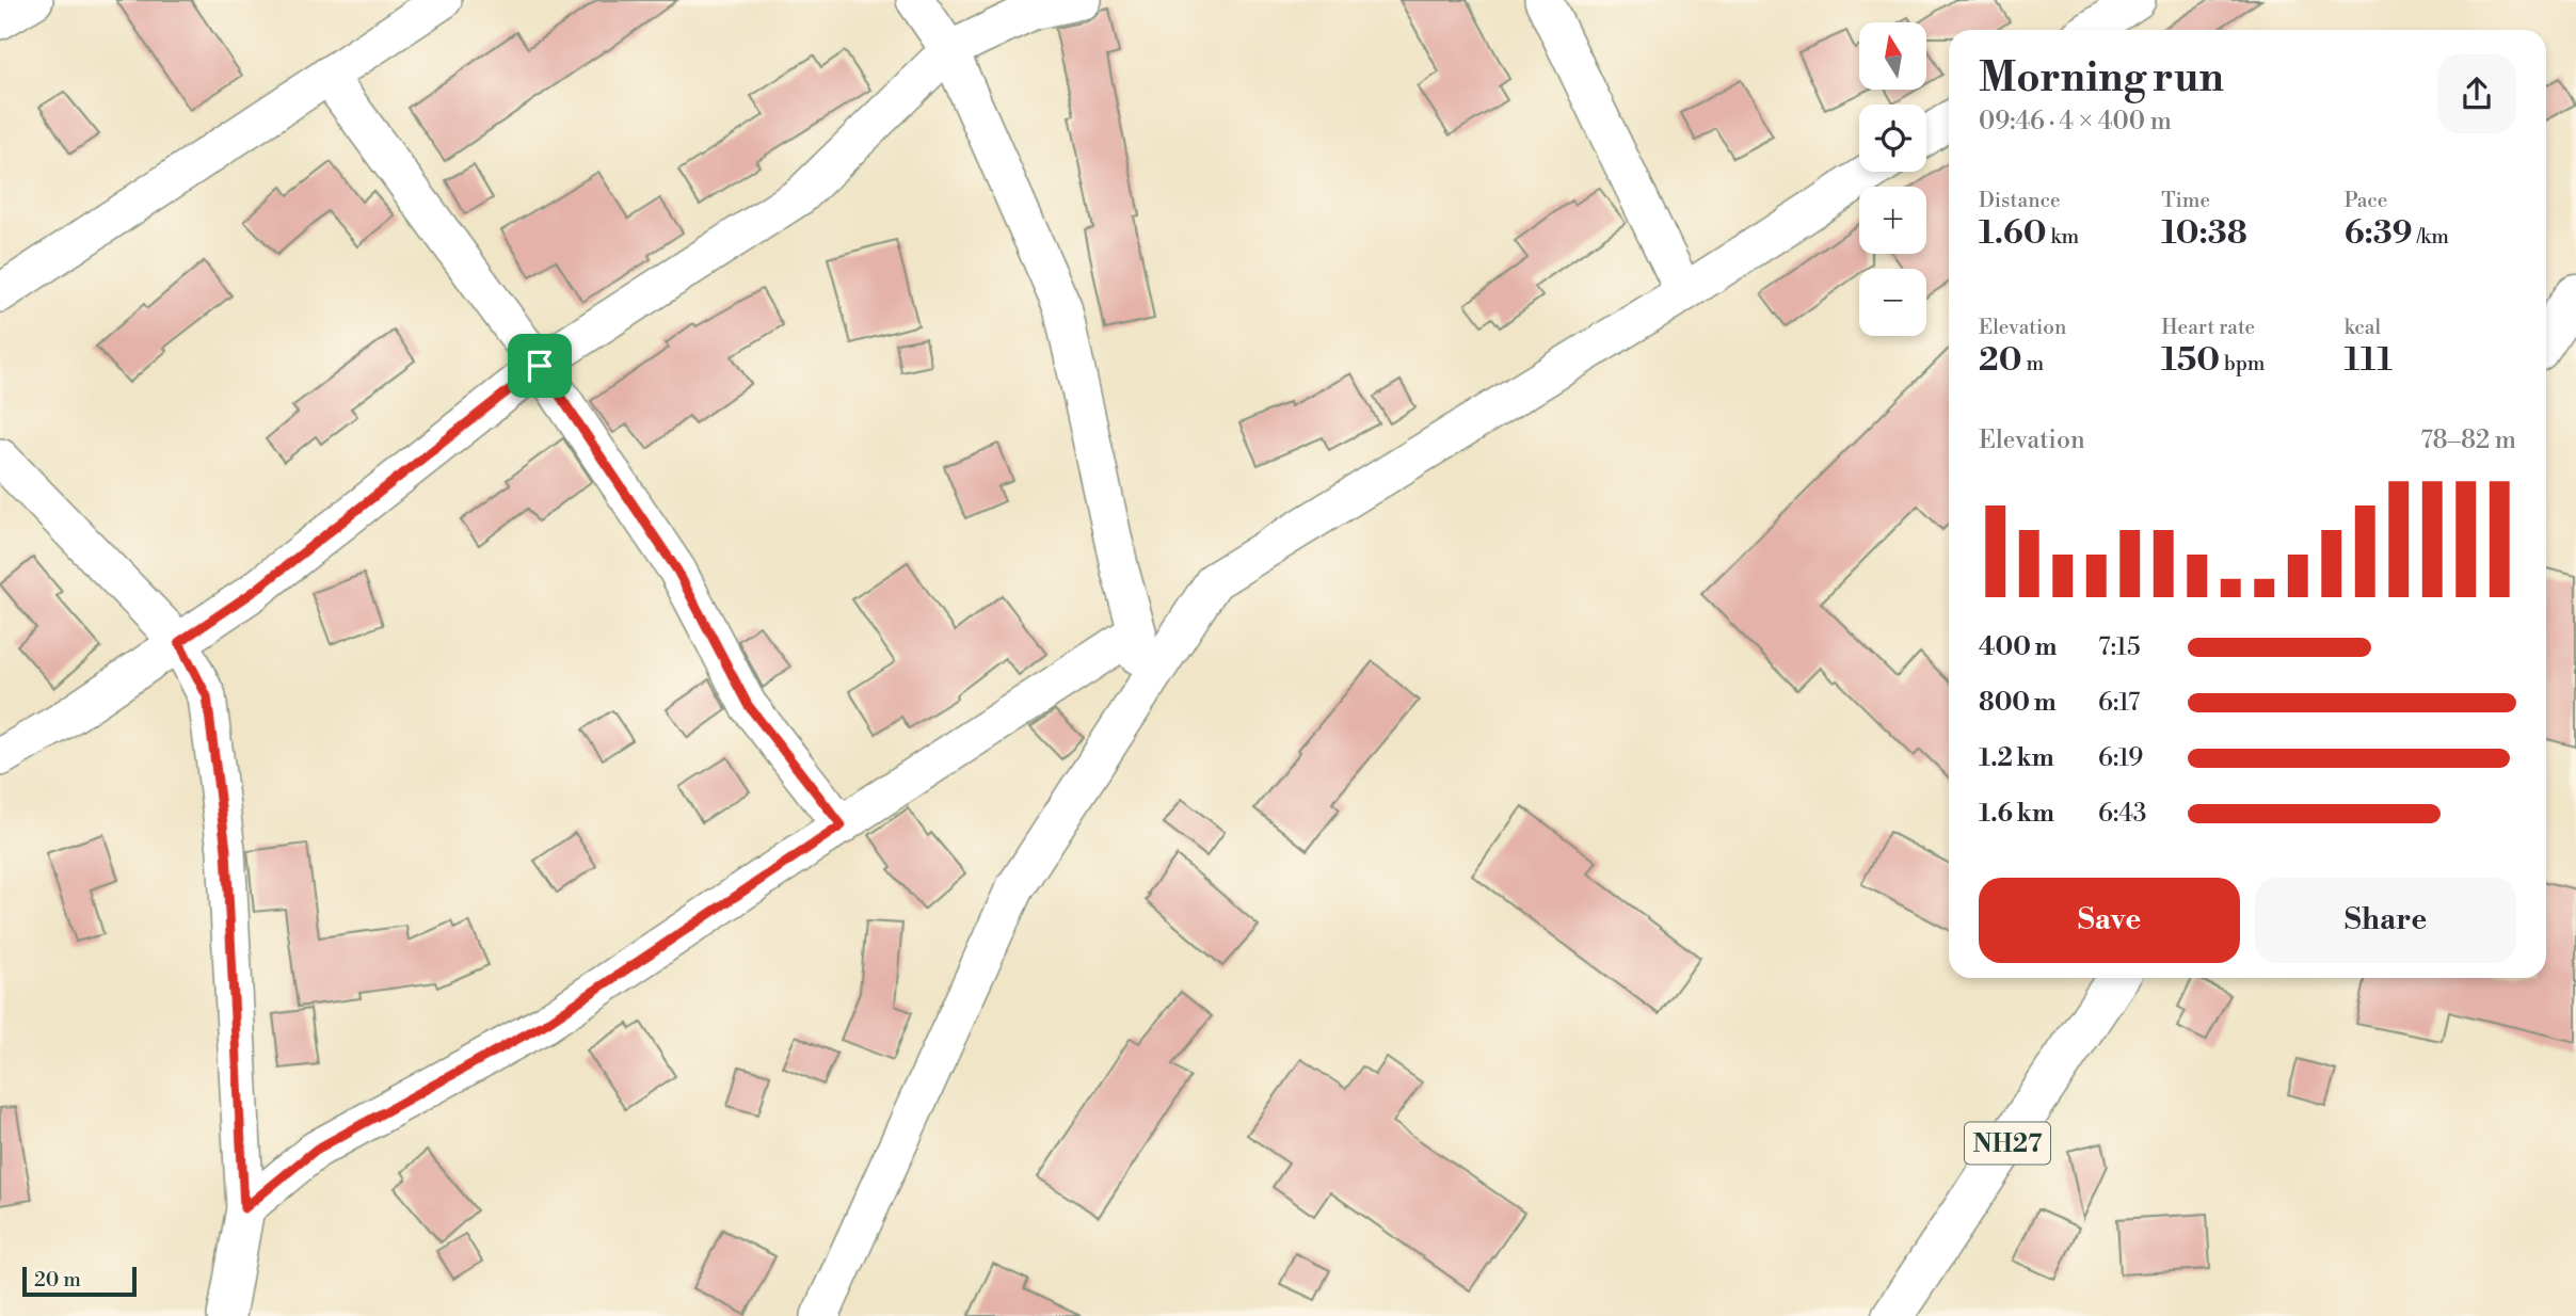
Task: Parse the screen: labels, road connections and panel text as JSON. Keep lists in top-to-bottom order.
{
  "streets": {
    "highway": ["NH27"]
  },
  "scale_bar": "20 m",
  "north": "top",
  "page": {
    "map_buttons": ["+", "−"],
    "heading": ["Morning run", "09:46 · 4 × 400 m"],
    "stats": [
      ["Distance", "1.60 km"],
      ["Time", "10:38"],
      ["Pace", "6:39 /km"],
      ["Elevation", "20 m"],
      ["Heart rate", "150 bpm"],
      ["kcal", "111"]
    ],
    "chart": ["Elevation", "78–82 m"],
    "list": [
      {
        "name": "400 m",
        "note": "7:15"
      },
      {
        "name": "800 m",
        "note": "6:17"
      },
      {
        "name": "1.2 km",
        "note": "6:19"
      },
      {
        "name": "1.6 km",
        "note": "6:43"
      }
    ],
    "buttons": ["Save", "Share"],
    "scale": "20 m"
  }
}
